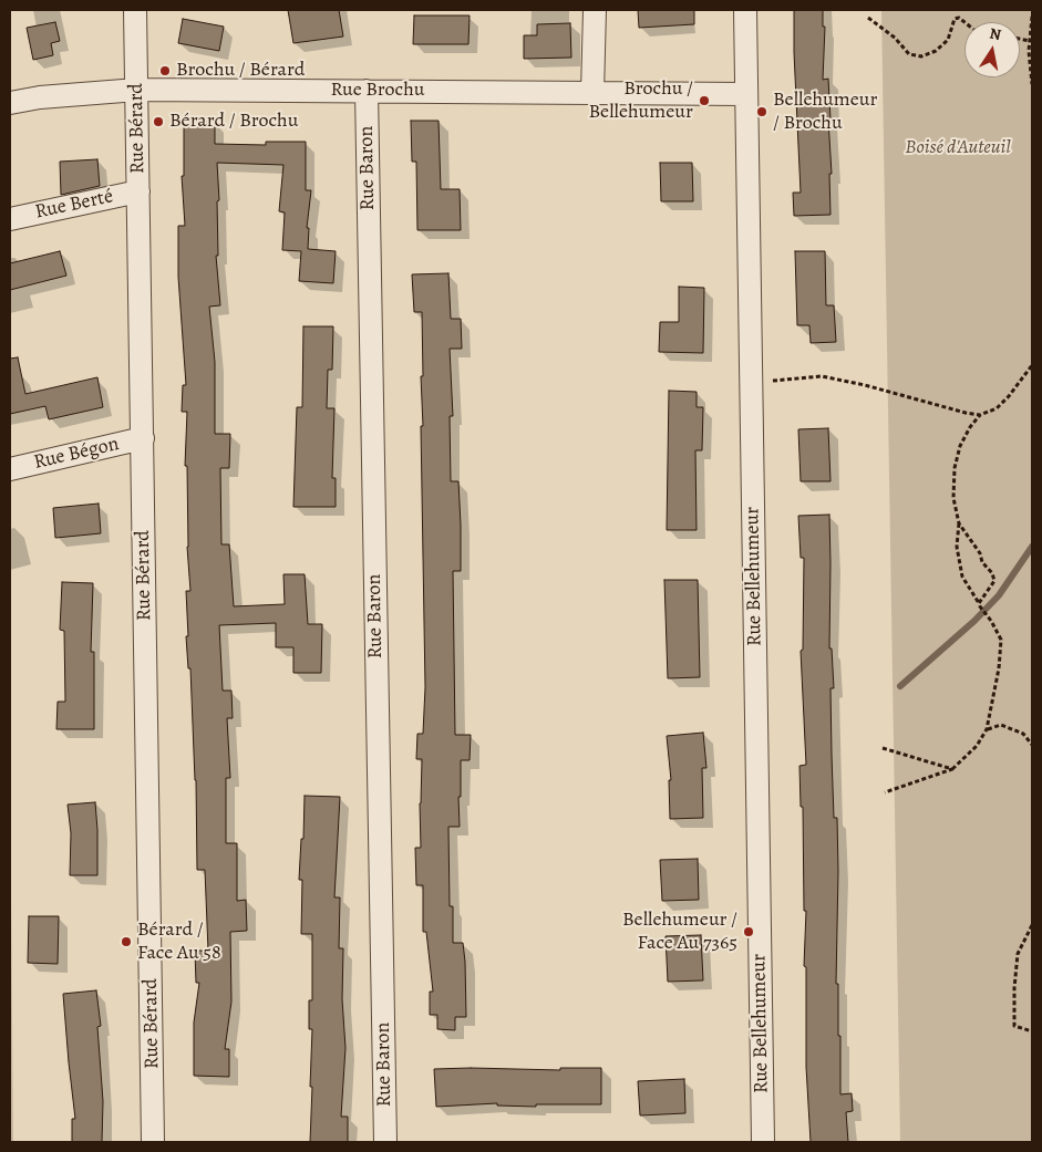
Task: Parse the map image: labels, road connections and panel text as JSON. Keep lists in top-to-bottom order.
{
  "streets": {
    "street": [
      "Rue Brochu",
      "Rue Bérard",
      "Rue Baron",
      "Rue Berté",
      "Rue Bégon",
      "Rue Bellehumeur"
    ]
  },
  "crossings": [
    ["Rue Brochu", "Rue Bérard"],
    ["Rue Brochu", "Rue Baron"],
    ["Rue Brochu", "Rue Bellehumeur"],
    ["Rue Bérard", "Rue Berté"],
    ["Rue Bérard", "Rue Bégon"]
  ],
  "parks": ["Boisé d'Auteuil"],
  "places": [
    "Brochu / Bérard",
    "Brochu / Bellehumeur",
    "Bellehumeur / Brochu",
    "Bérard / Brochu",
    "Bellehumeur / Face Au 7365",
    "Bérard / Face Au 58"
  ],
  "north": "top"
}
